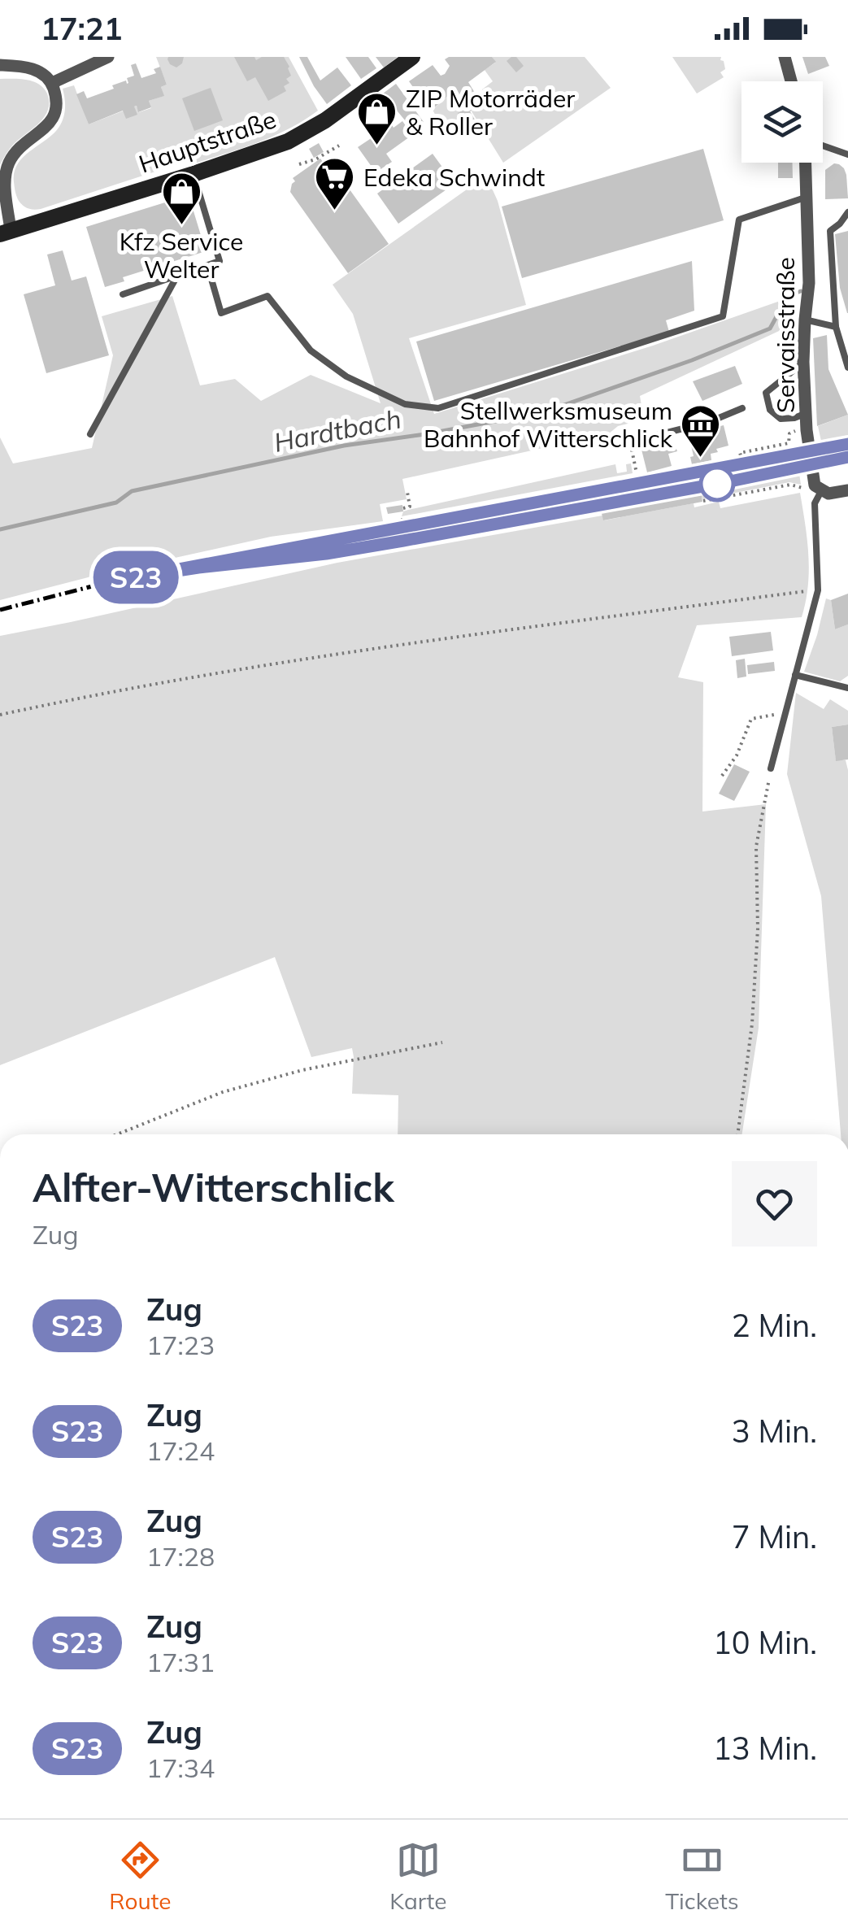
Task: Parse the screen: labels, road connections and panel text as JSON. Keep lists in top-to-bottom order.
{
  "streets": {
    "main road": ["Hauptstraße"],
    "street": ["Servaisstraße"]
  },
  "water": ["Hardtbach"],
  "places": {
    "shop": ["ZIP Motorräder & Roller", "Kfz Service Welter"],
    "supermarket": ["Edeka Schwindt"],
    "museum": ["Stellwerksmuseum Bahnhof Witterschlick"]
  },
  "page": {
    "status": "17:21",
    "on_map": "S23",
    "heading": ["Alfter-Witterschlick", "Zug"],
    "list": [
      {
        "mark": "S23",
        "name": "Zug",
        "note": "17:23",
        "value": "2 Min."
      },
      {
        "mark": "S23",
        "name": "Zug",
        "note": "17:24",
        "value": "3 Min."
      },
      {
        "mark": "S23",
        "name": "Zug",
        "note": "17:28",
        "value": "7 Min."
      },
      {
        "mark": "S23",
        "name": "Zug",
        "note": "17:31",
        "value": "10 Min."
      },
      {
        "mark": "S23",
        "name": "Zug",
        "note": "17:34",
        "value": "13 Min."
      }
    ],
    "tabs": ["Route", "Karte", "Tickets"]
  }
}
